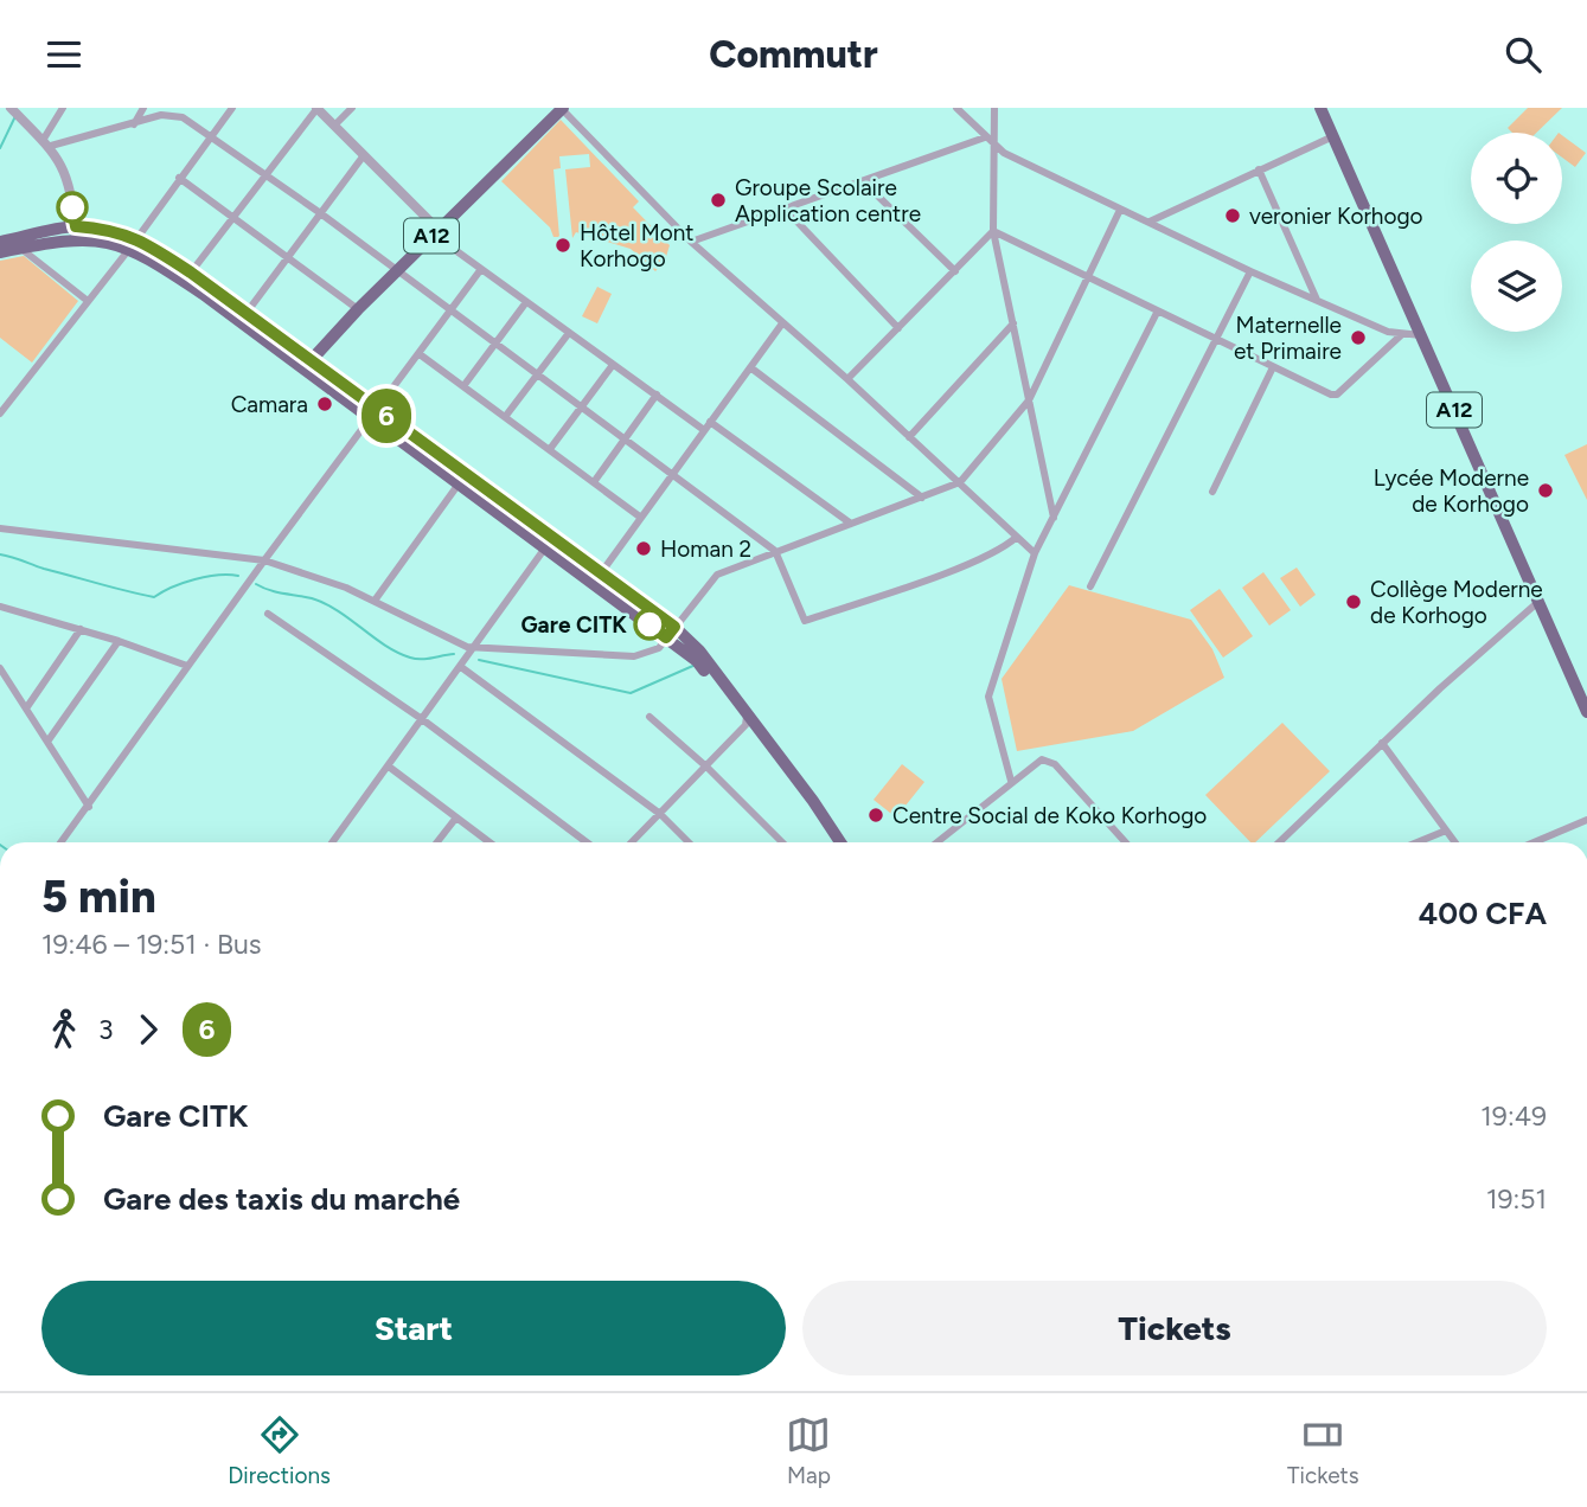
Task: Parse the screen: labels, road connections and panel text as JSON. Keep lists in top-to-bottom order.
{
  "streets": {
    "main road": ["A12"]
  },
  "places": [
    "Groupe Scolaire Application centre",
    "veronier Korhogo",
    "Hôtel Mont Korhogo",
    "Maternelle et Primaire",
    "Camara",
    "Lycée Moderne de Korhogo",
    "Homan 2",
    "Collège Moderne de Korhogo",
    "Gare CITK",
    "Centre Social de Koko Korhogo"
  ],
  "lines": ["bus line 6"],
  "page": {
    "header": "Commutr",
    "on_map": "6",
    "heading": ["5 min", "19:46 – 19:51 · Bus", "400 CFA"],
    "legs": ["3", "6"],
    "list": [
      {
        "name": "Gare CITK",
        "value": "19:49"
      },
      {
        "name": "Gare des taxis du marché",
        "value": "19:51"
      }
    ],
    "buttons": ["Start", "Tickets"],
    "tabs": ["Directions", "Map", "Tickets"]
  }
}
